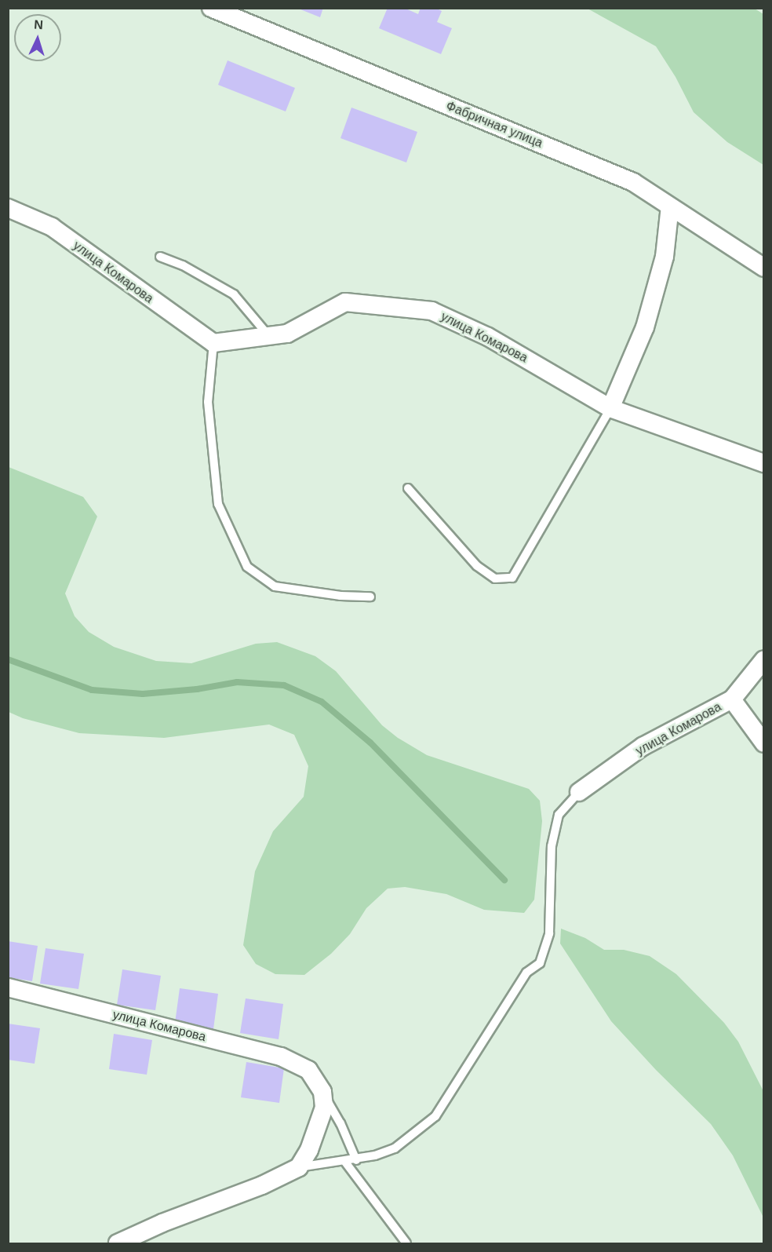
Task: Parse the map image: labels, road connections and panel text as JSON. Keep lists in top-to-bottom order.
{
  "streets": {
    "street": ["Фабричная улица", "улица Комарова"]
  },
  "north": "top"
}
